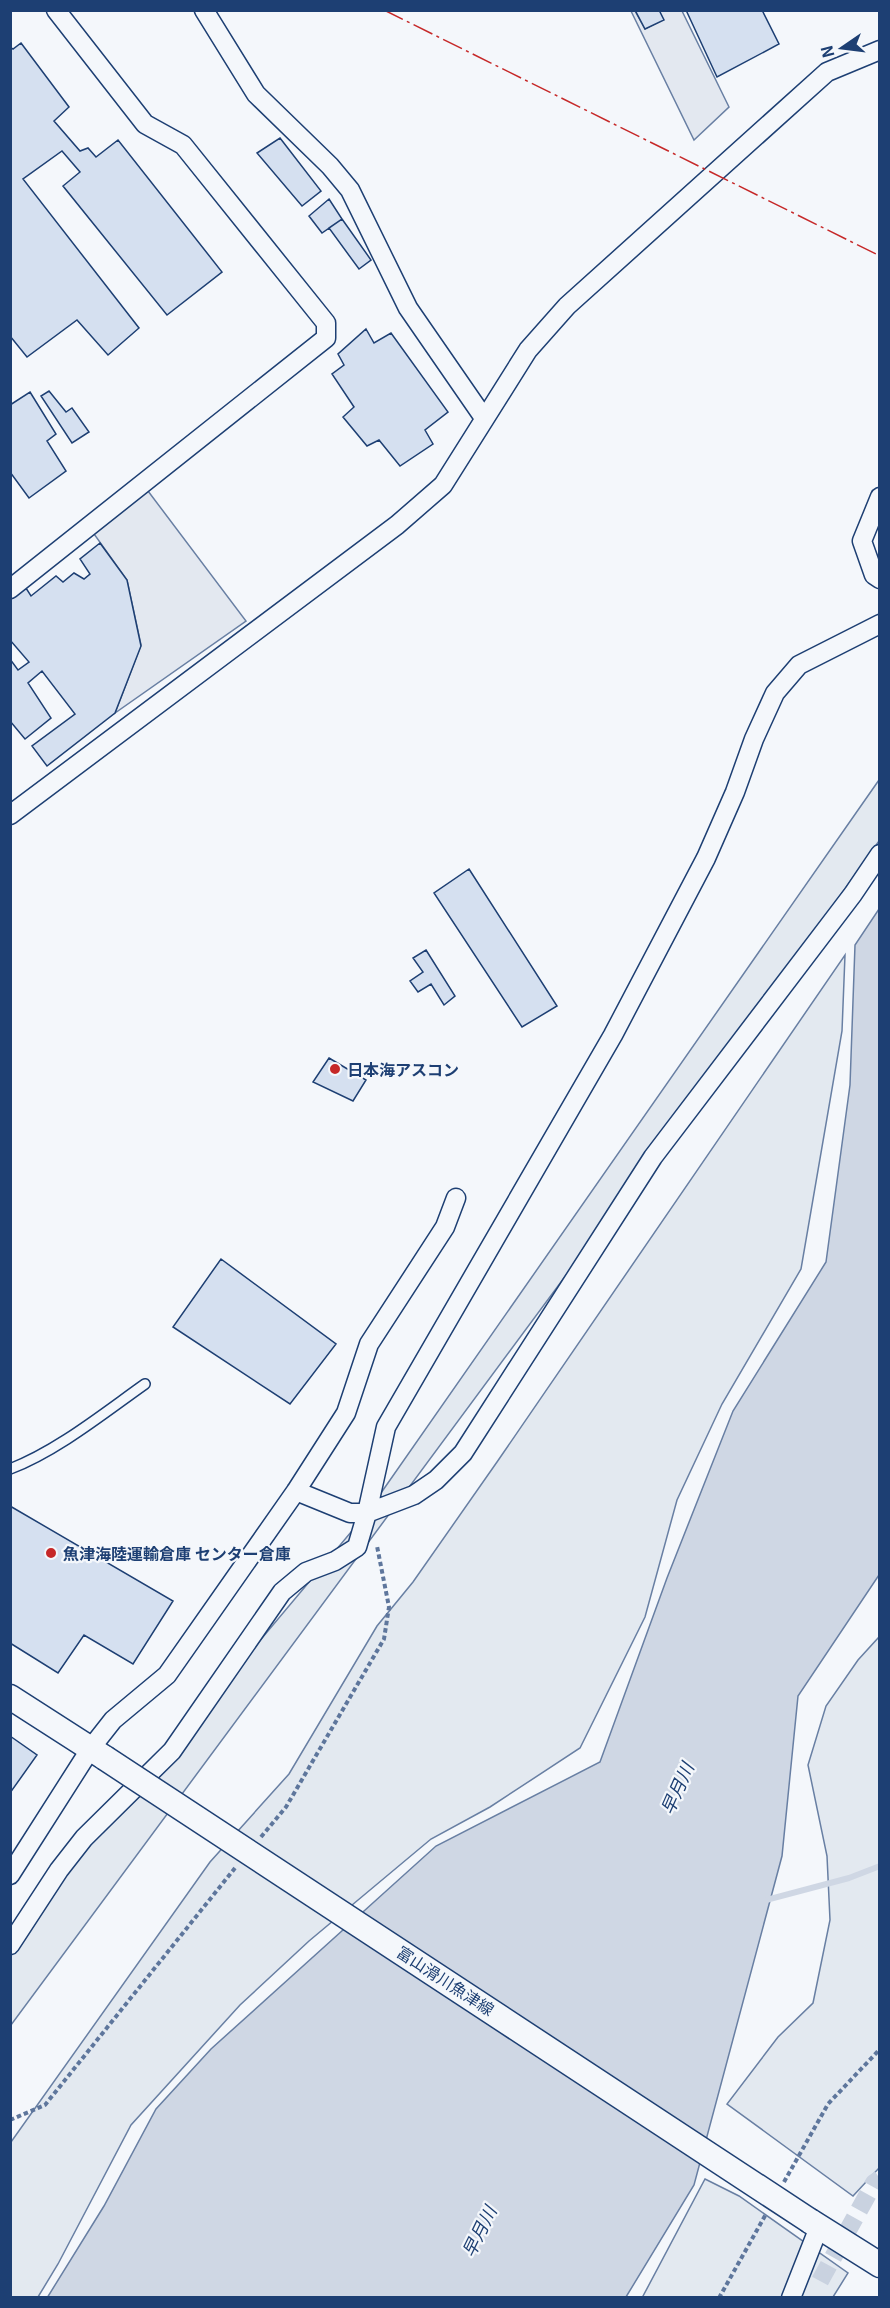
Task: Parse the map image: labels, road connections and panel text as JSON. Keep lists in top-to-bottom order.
{
  "streets": {
    "main road": ["富山滑川魚津線"]
  },
  "water": ["早月川"],
  "places": ["日本海アスコン", "魚津海陸運輸倉庫 センター倉庫"],
  "north": "left"
}
